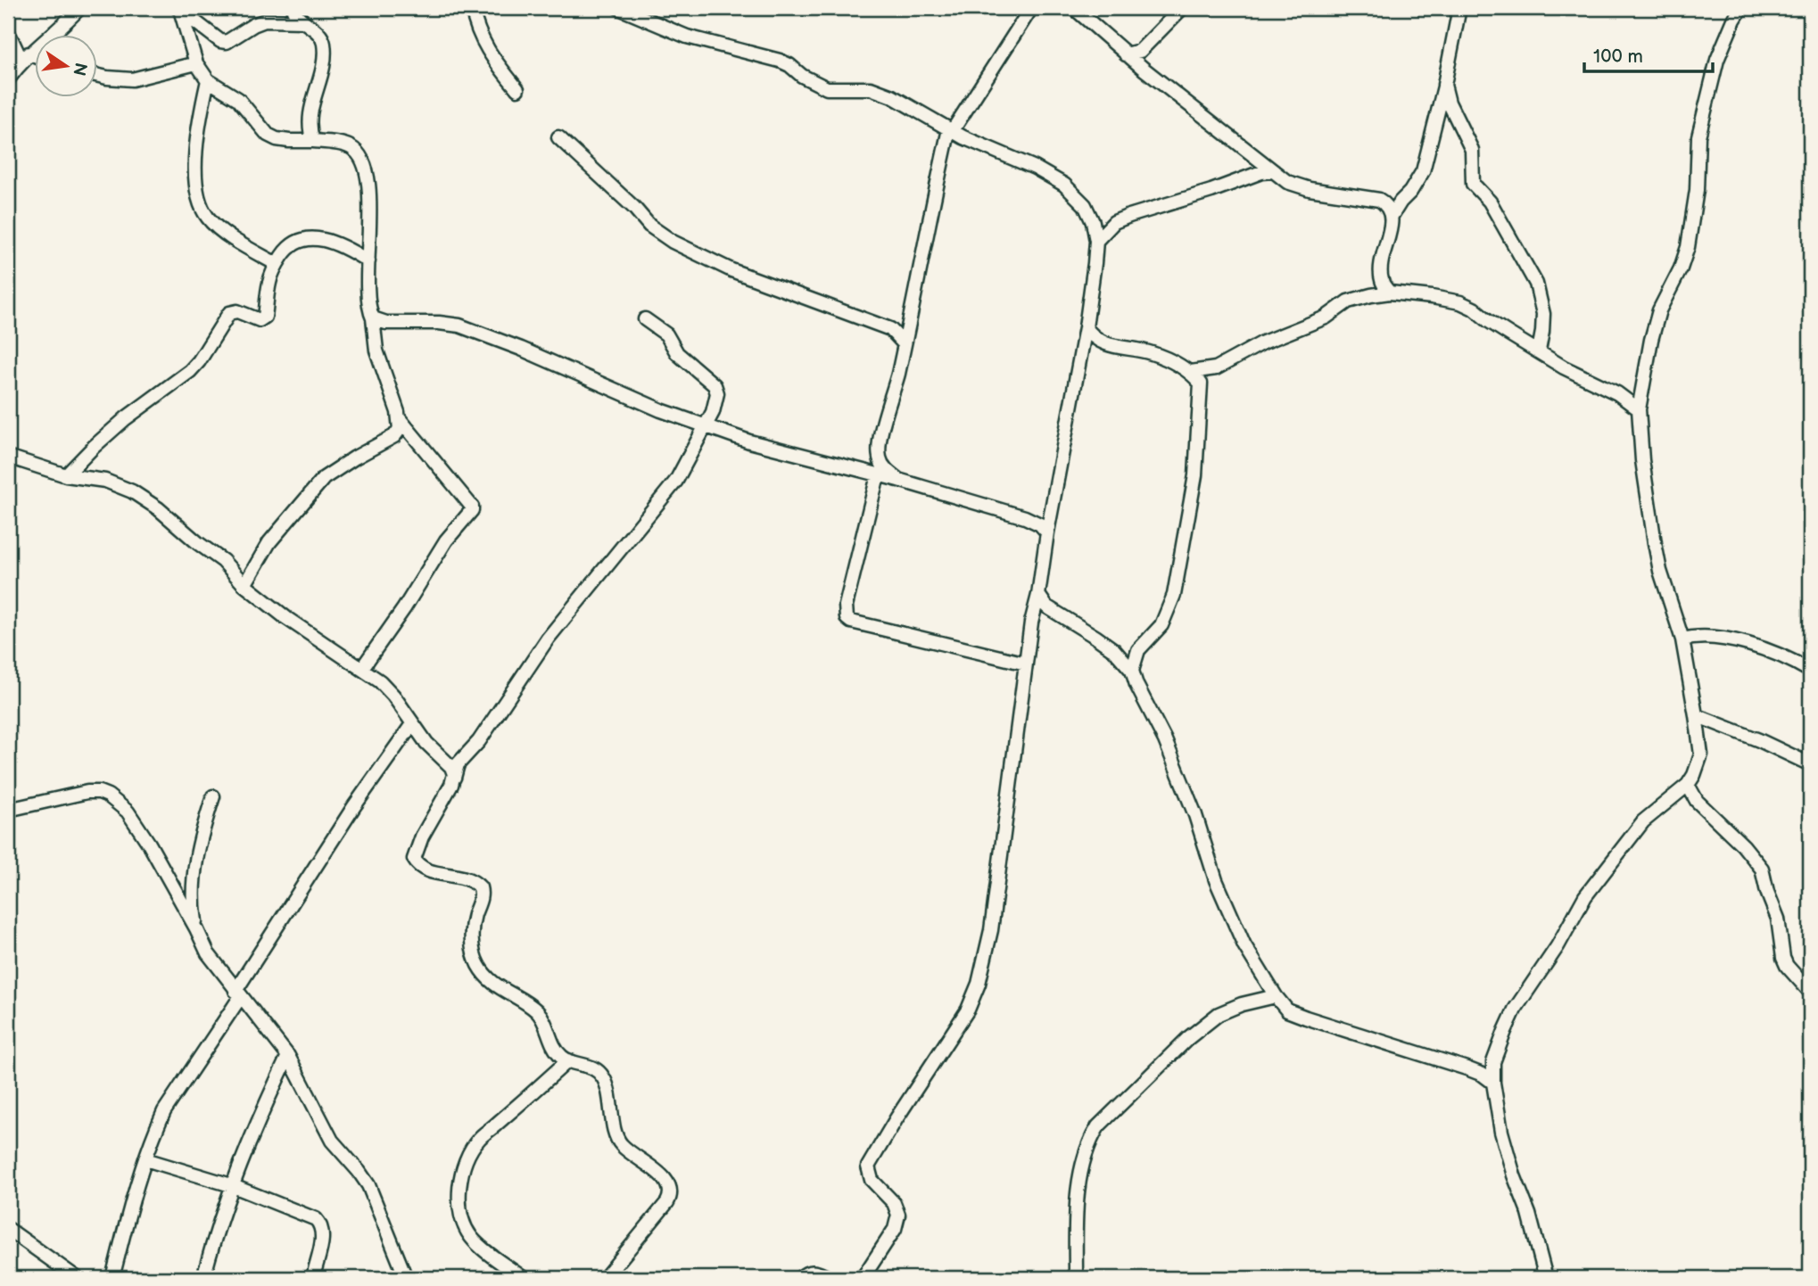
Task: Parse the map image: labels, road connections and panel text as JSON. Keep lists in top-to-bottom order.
{
  "scale_bar": "100 m",
  "north": "right"
}
